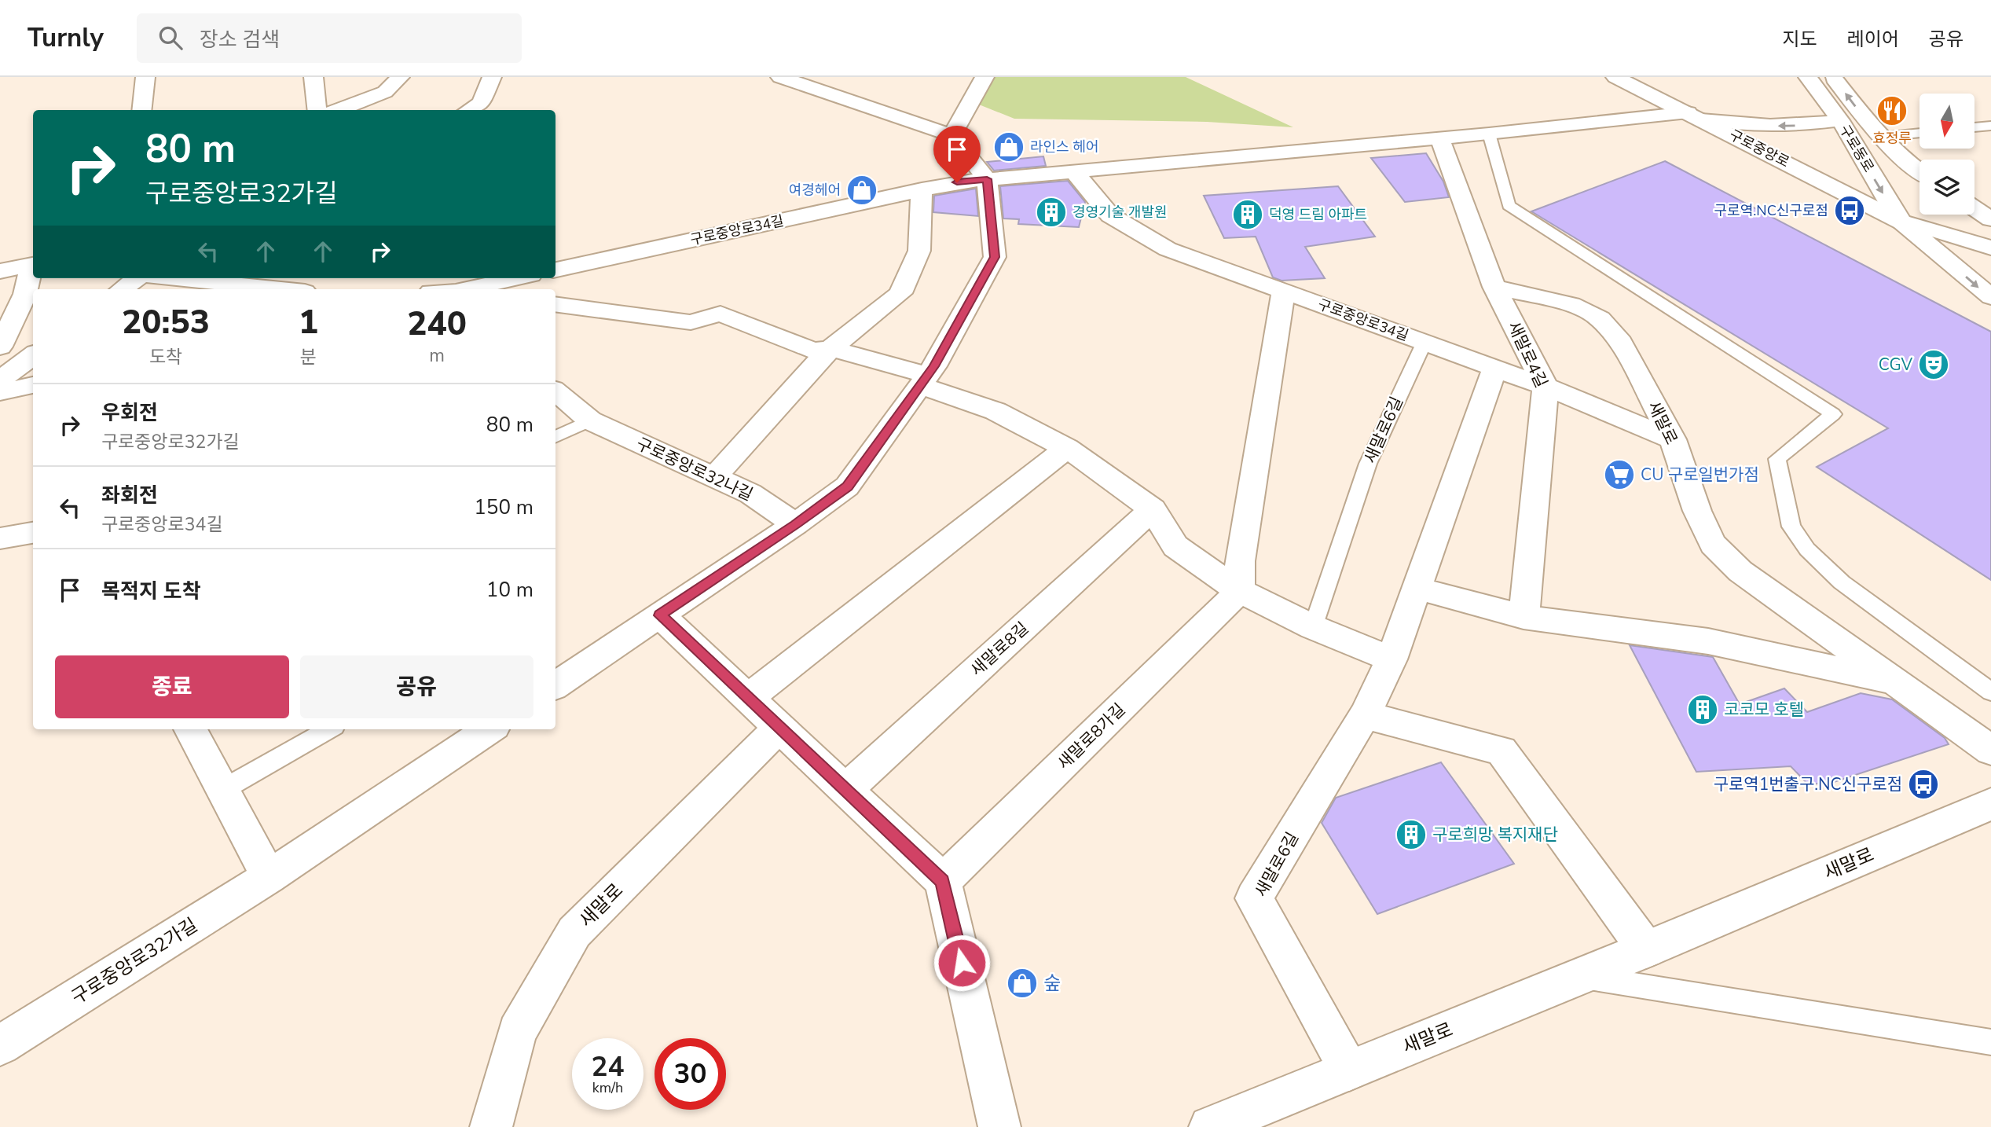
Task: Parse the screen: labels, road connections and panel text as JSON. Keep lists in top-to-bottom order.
{
  "streets": {
    "street": [
      "구로중앙로",
      "구로동로",
      "구로중앙로34길",
      "새말로4길",
      "새말로",
      "새말로6길",
      "구로중앙로32나길",
      "새말로8길",
      "새말로8가길",
      "구로중앙로32가길"
    ]
  },
  "crossings": [
    ["구로중앙로", "구로동로"],
    ["구로중앙로", "구로중앙로34길"],
    ["구로중앙로34길", "새말로4길"],
    ["구로중앙로34길", "새말로"],
    ["구로중앙로34길", "새말로6길"],
    ["새말로4길", "새말로"],
    ["새말로", "새말로6길"]
  ],
  "places": {
    "restaurant": ["효정루"],
    "shop": ["라인스 헤어", "여경헤어", "숲"],
    "bus stop": ["구로역.NC신구로점", "구로역1번출구.NC신구로점"],
    "building": [
      "경영기술 개발원",
      "덕영 드림 아파트",
      "코코모 호텔",
      "구로희망 복지재단"
    ],
    "theatre": ["CGV"],
    "supermarket": ["CU 구로일번가점"]
  },
  "north": "bottom",
  "page": {
    "header": "Turnly",
    "search": "장소 검색",
    "nav": ["지도", "레이어", "공유"],
    "turn": ["80 m", "구로중앙로32가길"],
    "eta": [
      "20:53",
      "도착",
      "1",
      "분",
      "240",
      "m"
    ],
    "list": [
      {
        "name": "우회전",
        "note": "구로중앙로32가길",
        "value": "80 m"
      },
      {
        "name": "좌회전",
        "note": "구로중앙로34길",
        "value": "150 m"
      },
      {
        "name": "목적지 도착",
        "value": "10 m"
      }
    ],
    "buttons": ["종료", "공유"],
    "speed": "24 km/h",
    "limit": "30"
  }
}
